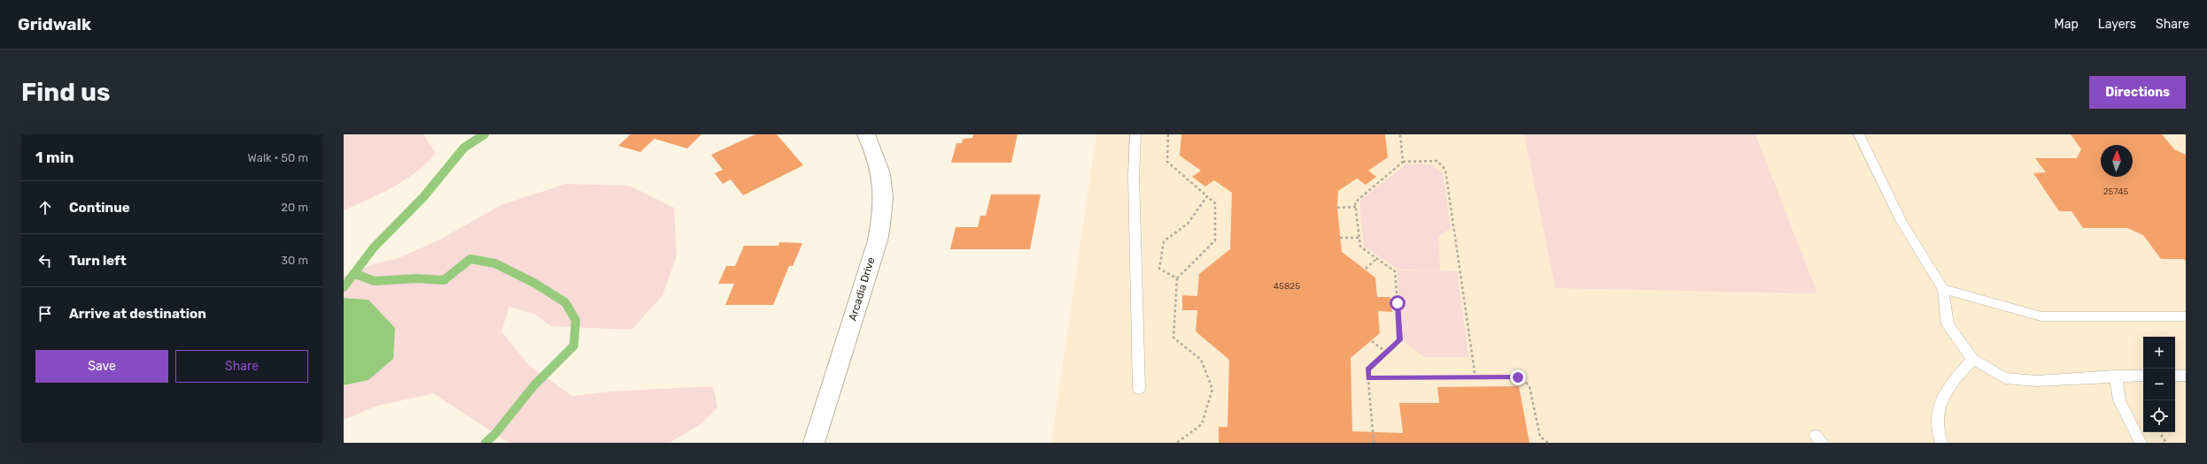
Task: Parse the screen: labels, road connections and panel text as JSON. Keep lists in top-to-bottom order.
{
  "streets": {
    "street": ["Arcadia Drive"]
  },
  "house_numbers": ["25745", "45825"],
  "north": "top",
  "page": {
    "header": "Gridwalk",
    "nav": ["Map", "Layers", "Share"],
    "buttons": [
      "Directions",
      ["Save", "Share"]
    ],
    "title": "Find us",
    "heading": ["1 min", "Walk · 50 m"],
    "list": [
      ["Continue", "20 m"],
      ["Turn left", "30 m"],
      "Arrive at destination"
    ],
    "map_buttons": ["+", "−"]
  }
}
